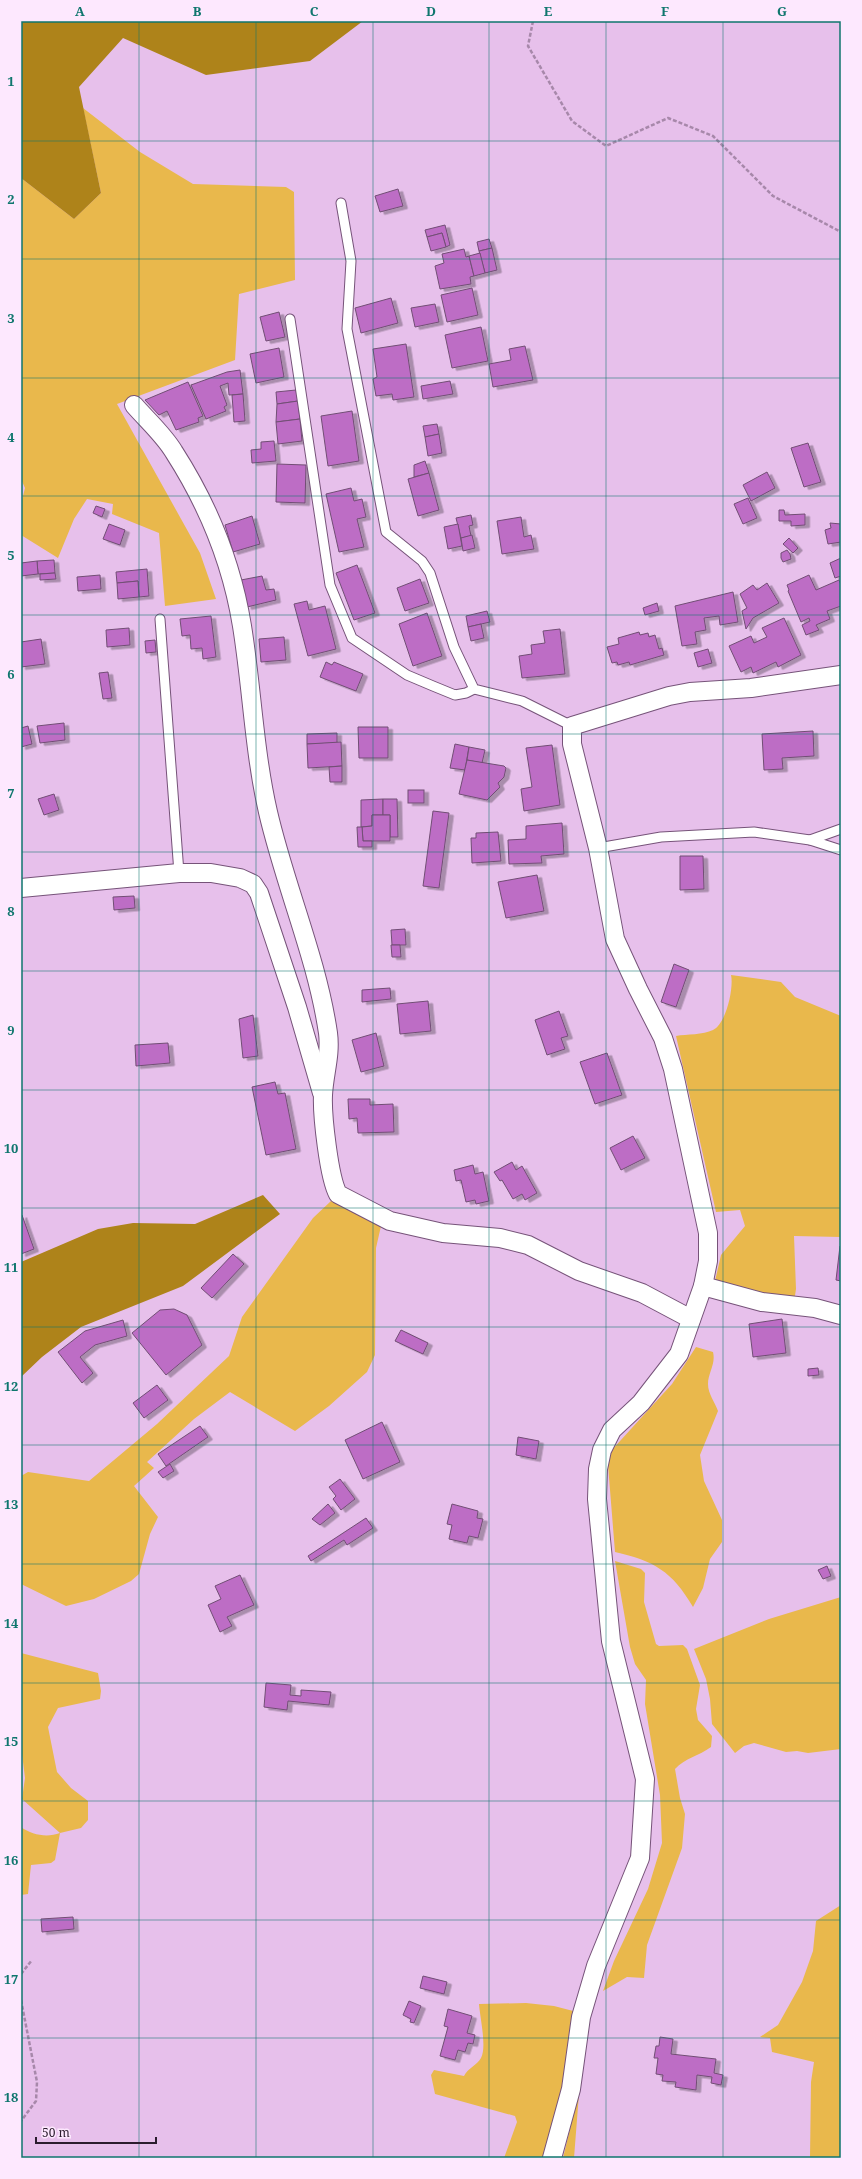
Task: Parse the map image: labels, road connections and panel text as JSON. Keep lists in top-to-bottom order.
{
  "scale_bar": "50 m",
  "grid": {
    "columns": [
      "A",
      "B",
      "C",
      "D",
      "E",
      "F",
      "G"
    ],
    "rows": [
      "1",
      "2",
      "3",
      "4",
      "5",
      "6",
      "7",
      "8",
      "9",
      "10",
      "11",
      "12",
      "13",
      "14",
      "15",
      "16",
      "17",
      "18"
    ]
  }
}
